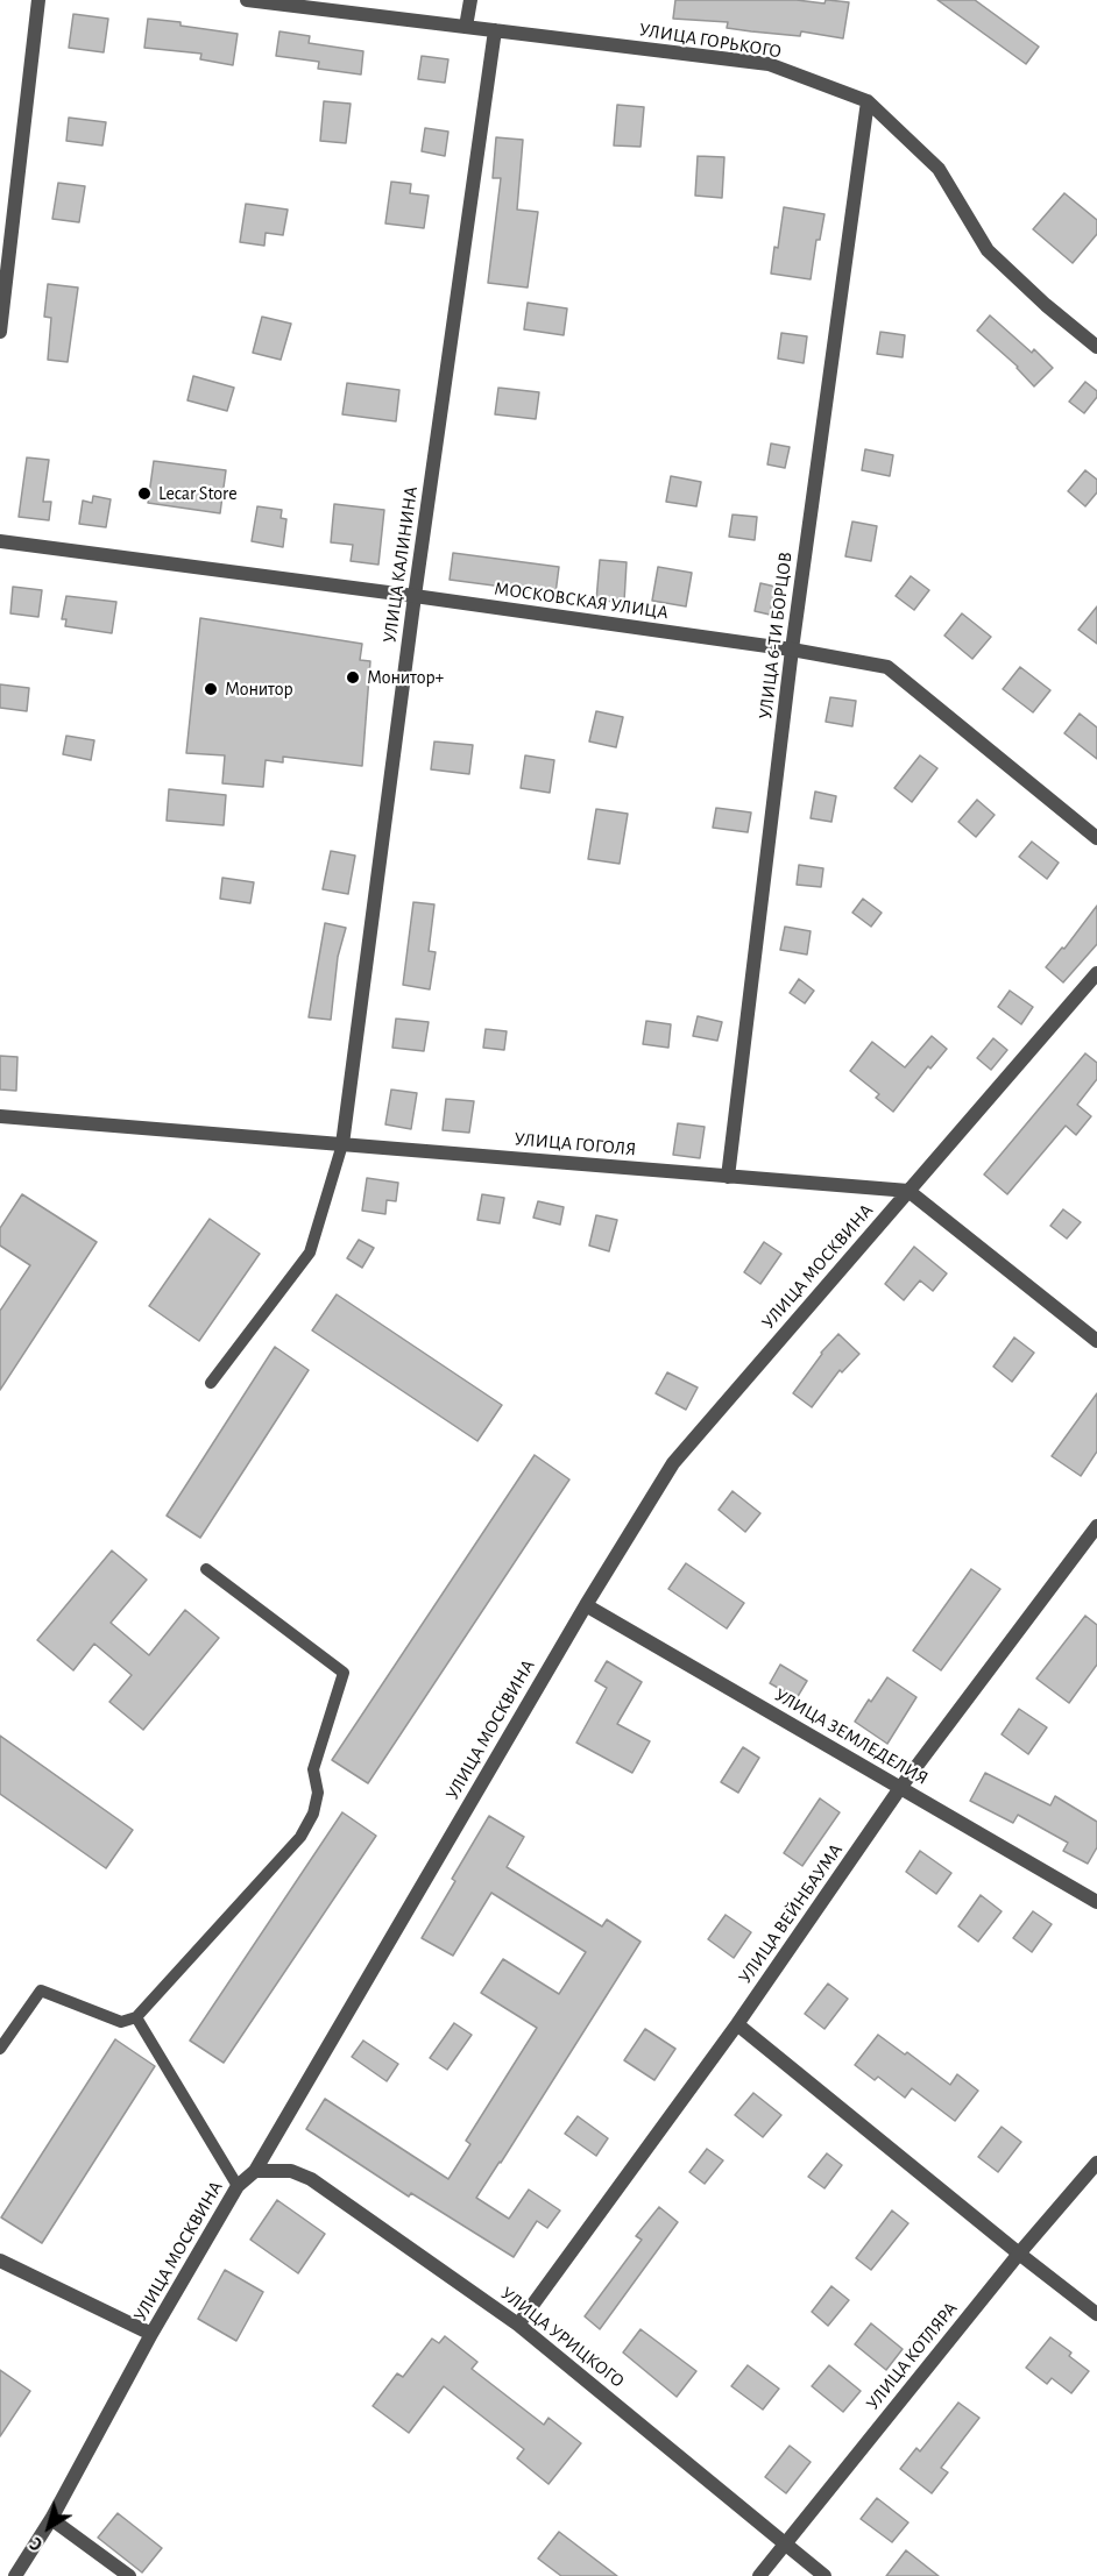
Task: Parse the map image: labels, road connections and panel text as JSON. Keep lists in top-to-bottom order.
{
  "streets": {
    "street": [
      "УЛИЦА ГОРЬКОГО",
      "УЛИЦА КАЛИНИНА",
      "МОСКОВСКАЯ УЛИЦА",
      "УЛИЦА 6-ТИ БОРЦОВ",
      "УЛИЦА ГОГОЛЯ",
      "УЛИЦА МОСКВИНА",
      "УЛИЦА ЗЕМЛЕДЕЛИЯ",
      "УЛИЦА ВЕЙНБАУМА",
      "УЛИЦА УРИЦКОГО",
      "УЛИЦА КОТЛЯРА"
    ]
  },
  "crossings": [
    ["УЛИЦА ГОРЬКОГО", "УЛИЦА КАЛИНИНА"],
    ["УЛИЦА ГОРЬКОГО", "УЛИЦА 6-ТИ БОРЦОВ"],
    ["УЛИЦА КАЛИНИНА", "МОСКОВСКАЯ УЛИЦА"],
    ["УЛИЦА КАЛИНИНА", "УЛИЦА ГОГОЛЯ"],
    ["МОСКОВСКАЯ УЛИЦА", "УЛИЦА 6-ТИ БОРЦОВ"],
    ["УЛИЦА 6-ТИ БОРЦОВ", "УЛИЦА ГОГОЛЯ"],
    ["УЛИЦА ГОГОЛЯ", "УЛИЦА МОСКВИНА"],
    ["УЛИЦА МОСКВИНА", "УЛИЦА ЗЕМЛЕДЕЛИЯ"],
    ["УЛИЦА МОСКВИНА", "УЛИЦА УРИЦКОГО"],
    ["УЛИЦА ЗЕМЛЕДЕЛИЯ", "УЛИЦА ВЕЙНБАУМА"],
    ["УЛИЦА ВЕЙНБАУМА", "УЛИЦА УРИЦКОГО"],
    ["УЛИЦА УРИЦКОГО", "УЛИЦА КОТЛЯРА"]
  ],
  "places": ["Lecar Store", "Монитор+", "Монитор"],
  "north": "bottom left"
}
